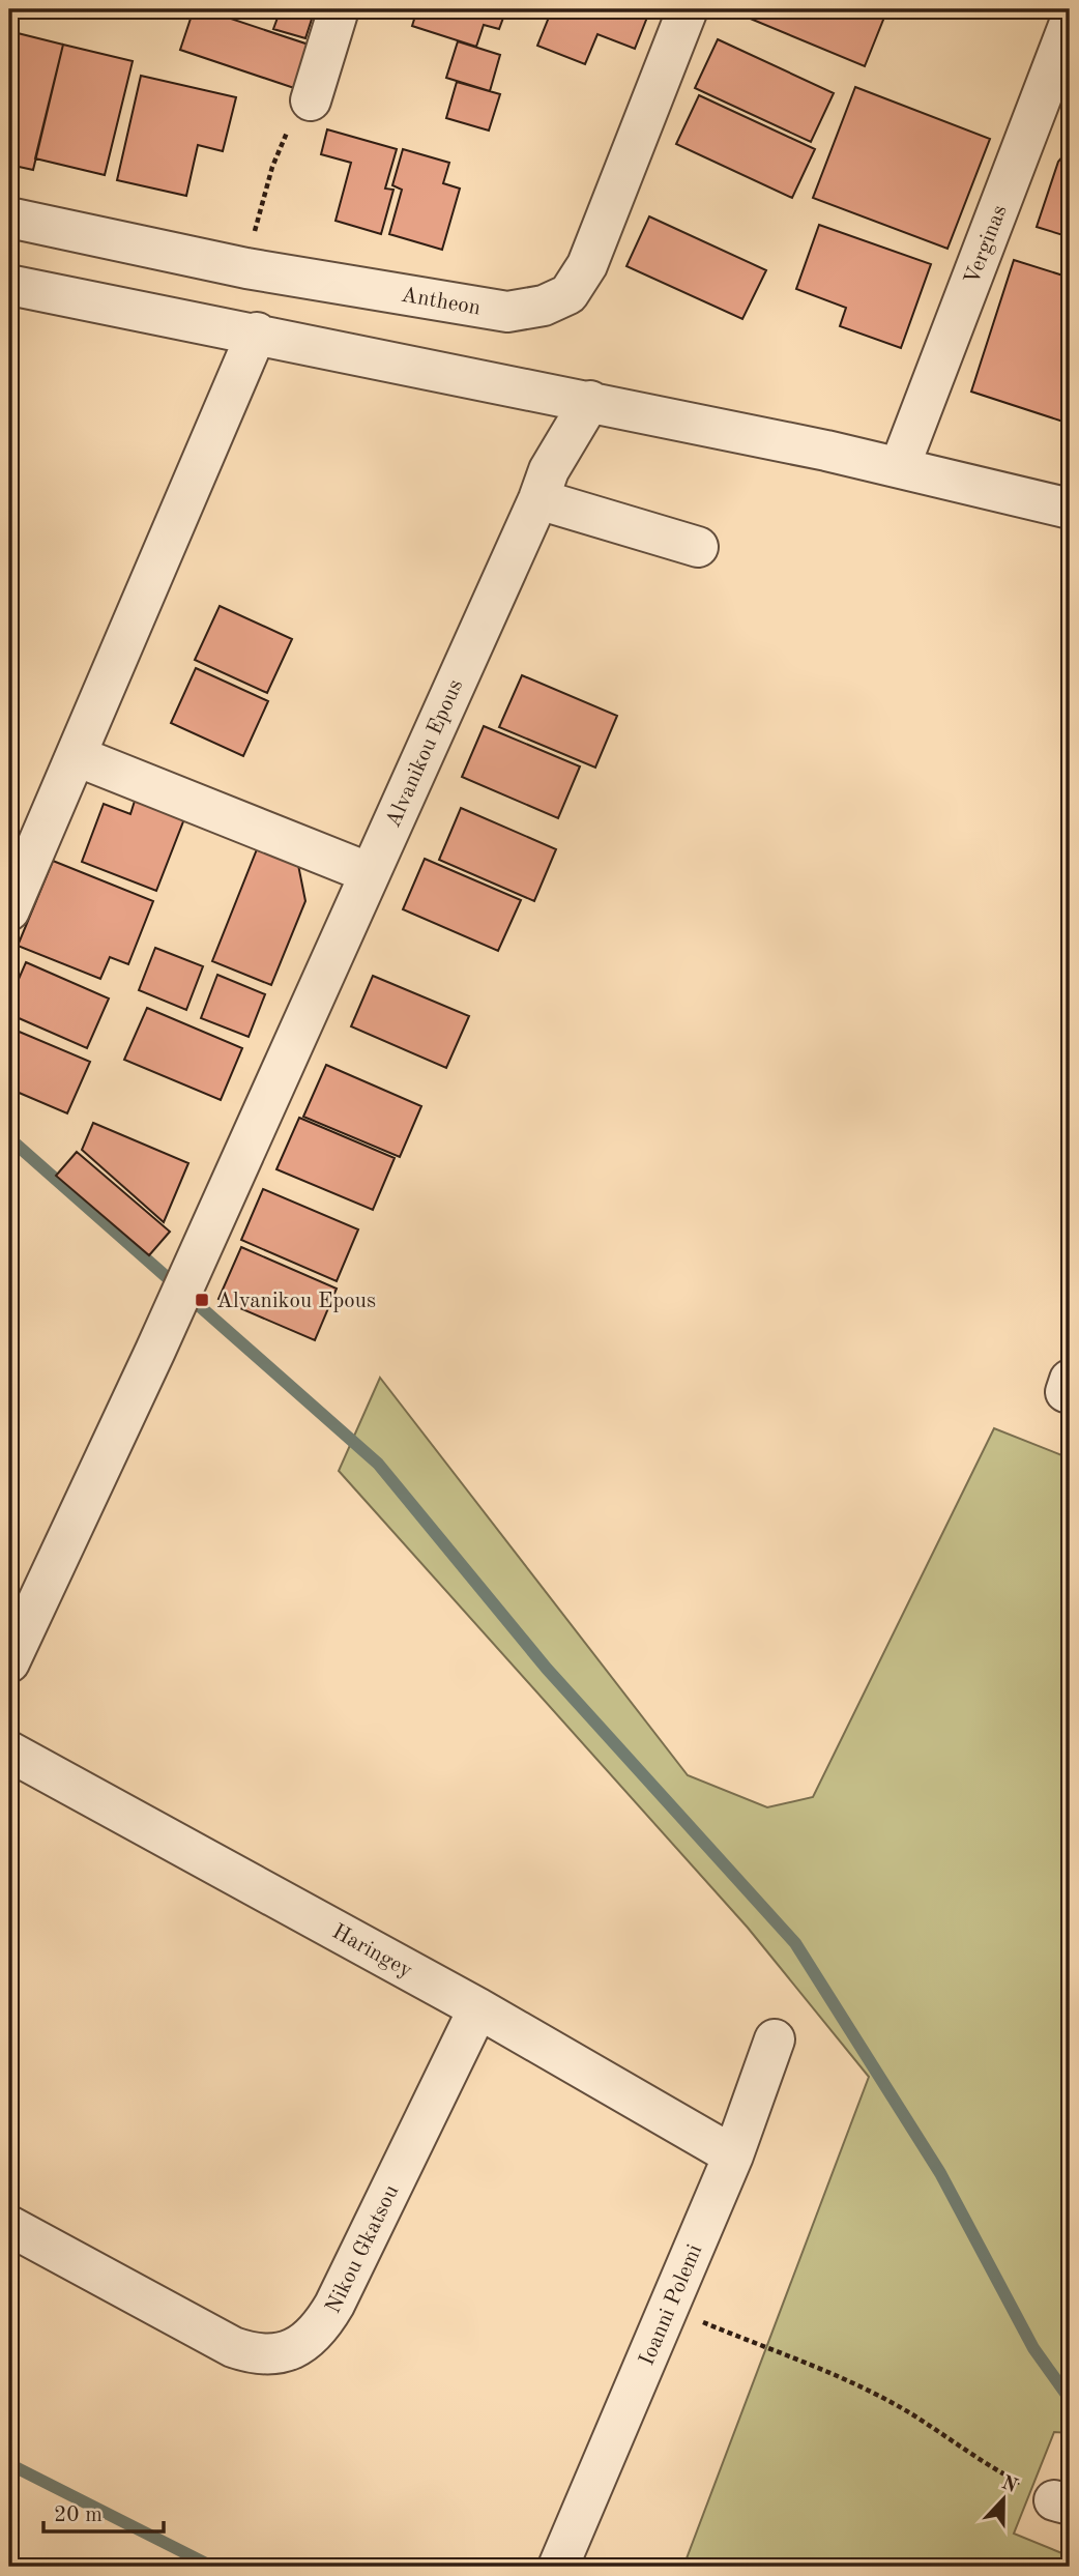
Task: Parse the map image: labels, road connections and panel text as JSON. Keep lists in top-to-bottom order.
{
  "streets": {
    "street": [
      "Verginas",
      "Antheon",
      "Alvanikou Epous",
      "Haringey",
      "Nikou Gkatsou",
      "Ioanni Polemi"
    ]
  },
  "crossings": [
    ["Haringey", "Nikou Gkatsou"],
    ["Haringey", "Ioanni Polemi"]
  ],
  "places": {
    "transit": ["Alvanikou Epous"]
  },
  "scale_bar": "20 m",
  "north": "top"
}
